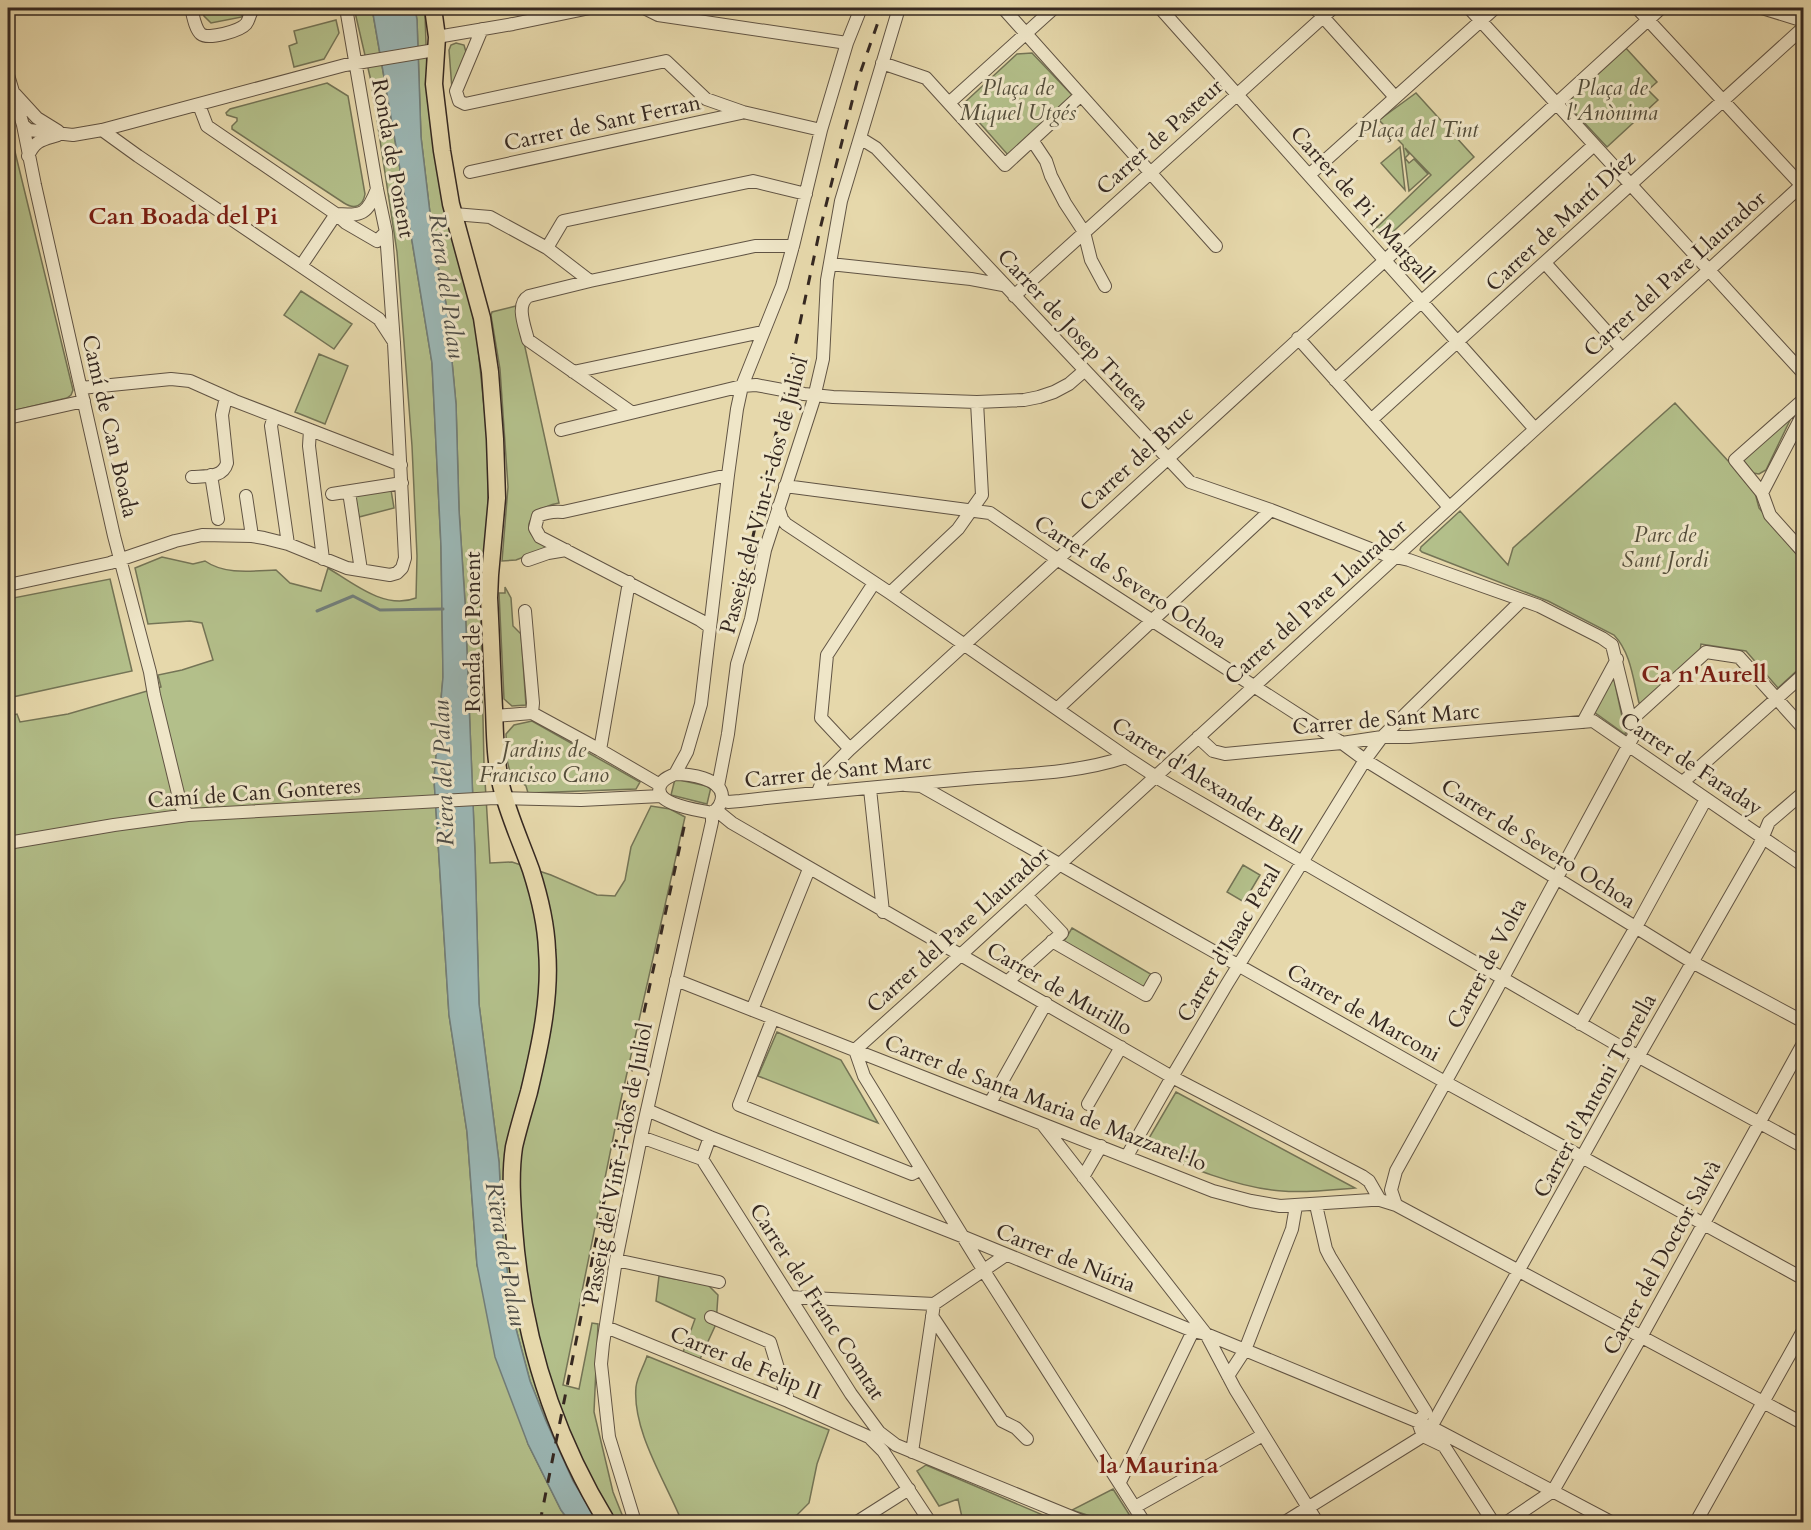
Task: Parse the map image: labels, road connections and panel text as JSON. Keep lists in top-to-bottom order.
{
  "streets": {
    "main road": ["Ronda de Ponent"],
    "street": [
      "Carrer de Sant Ferran",
      "Carrer de Pasteur",
      "Carrer de Pi i Margall",
      "Carrer de Martí Díez",
      "Carrer del Pare Llaurador",
      "Carrer de Josep Trueta",
      "Camí de Can Boada",
      "Carrer del Bruc",
      "Passeig del Vint-i-dos de Juliol",
      "Carrer de Severo Ochoa",
      "Carrer de Sant Marc",
      "Carrer de Faraday",
      "Carrer d'Alexander Bell",
      "Camí de Can Gonteres",
      "Carrer d'Isaac Peral",
      "Carrer de Volta",
      "Carrer de Murillo",
      "Carrer de Marconi",
      "Carrer d'Antoni Torrella",
      "Carrer de Santa Maria de Mazzarel·lo",
      "Carrer de Núria",
      "Carrer del Doctor Salvà",
      "Carrer del Franc Comtat",
      "Carrer de Felip II"
    ]
  },
  "crossings": [
    ["Carrer de Pasteur", "Carrer de Pi i Margall"],
    ["Carrer de Pasteur", "Carrer de Josep Trueta"],
    ["Ronda de Ponent", "Camí de Can Gonteres"],
    ["Carrer de Pi i Margall", "Carrer de Martí Díez"],
    ["Carrer de Pi i Margall", "Carrer del Pare Llaurador"],
    ["Carrer de Pi i Margall", "Carrer del Bruc"],
    ["Carrer del Pare Llaurador", "Carrer de Josep Trueta"],
    ["Carrer del Pare Llaurador", "Carrer de Severo Ochoa"],
    ["Carrer del Pare Llaurador", "Carrer de Sant Marc"],
    ["Carrer del Pare Llaurador", "Carrer d'Alexander Bell"],
    ["Carrer del Pare Llaurador", "Carrer de Murillo"],
    ["Carrer del Pare Llaurador", "Carrer de Marconi"],
    ["Carrer del Pare Llaurador", "Carrer de Santa Maria de Mazzarel·lo"],
    ["Carrer de Josep Trueta", "Carrer del Bruc"],
    ["Carrer de Josep Trueta", "Passeig del Vint-i-dos de Juliol"],
    ["Carrer de Josep Trueta", "Carrer d'Isaac Peral"],
    ["Camí de Can Boada", "Camí de Can Gonteres"],
    ["Carrer del Bruc", "Carrer de Severo Ochoa"],
    ["Carrer del Bruc", "Carrer de Sant Marc"],
    ["Carrer del Bruc", "Carrer d'Alexander Bell"],
    ["Passeig del Vint-i-dos de Juliol", "Carrer de Severo Ochoa"],
    ["Passeig del Vint-i-dos de Juliol", "Carrer de Sant Marc"],
    ["Passeig del Vint-i-dos de Juliol", "Carrer d'Alexander Bell"],
    ["Passeig del Vint-i-dos de Juliol", "Carrer de Murillo"],
    ["Passeig del Vint-i-dos de Juliol", "Carrer de Santa Maria de Mazzarel·lo"],
    ["Passeig del Vint-i-dos de Juliol", "Carrer de Núria"],
    ["Passeig del Vint-i-dos de Juliol", "Carrer de Felip II"],
    ["Carrer de Severo Ochoa", "Carrer de Sant Marc"],
    ["Carrer de Severo Ochoa", "Carrer d'Isaac Peral"],
    ["Carrer de Severo Ochoa", "Carrer de Volta"],
    ["Carrer de Severo Ochoa", "Carrer d'Antoni Torrella"],
    ["Carrer de Sant Marc", "Carrer de Faraday"],
    ["Carrer de Sant Marc", "Carrer d'Alexander Bell"],
    ["Carrer de Sant Marc", "Camí de Can Gonteres"],
    ["Carrer de Sant Marc", "Carrer d'Isaac Peral"],
    ["Carrer de Sant Marc", "Carrer de Murillo"],
    ["Carrer de Sant Marc", "Carrer de Marconi"],
    ["Carrer de Faraday", "Carrer de Volta"],
    ["Carrer de Faraday", "Carrer d'Antoni Torrella"],
    ["Carrer d'Alexander Bell", "Carrer d'Isaac Peral"],
    ["Carrer d'Alexander Bell", "Carrer de Volta"],
    ["Carrer d'Alexander Bell", "Carrer d'Antoni Torrella"],
    ["Carrer d'Alexander Bell", "Carrer del Doctor Salvà"],
    ["Carrer d'Isaac Peral", "Carrer de Murillo"],
    ["Carrer d'Isaac Peral", "Carrer de Marconi"],
    ["Carrer d'Isaac Peral", "Carrer de Santa Maria de Mazzarel·lo"],
    ["Carrer de Volta", "Carrer de Marconi"],
    ["Carrer de Volta", "Carrer de Santa Maria de Mazzarel·lo"],
    ["Carrer de Murillo", "Carrer de Santa Maria de Mazzarel·lo"],
    ["Carrer de Marconi", "Carrer d'Antoni Torrella"],
    ["Carrer de Marconi", "Carrer del Doctor Salvà"],
    ["Carrer d'Antoni Torrella", "Carrer de Santa Maria de Mazzarel·lo"],
    ["Carrer de Santa Maria de Mazzarel·lo", "Carrer del Doctor Salvà"],
    ["Carrer del Franc Comtat", "Carrer de Felip II"]
  ],
  "districts": ["Can Boada del Pi", "Ca n'Aurell", "la Maurina"],
  "water": ["Riera del Palau"],
  "parks": [
    "Plaça de Miquel Utgés",
    "Plaça de l'Anònima",
    "Plaça del Tint",
    "Parc de Sant Jordi",
    "Jardins de Francisco Cano"
  ]
}
